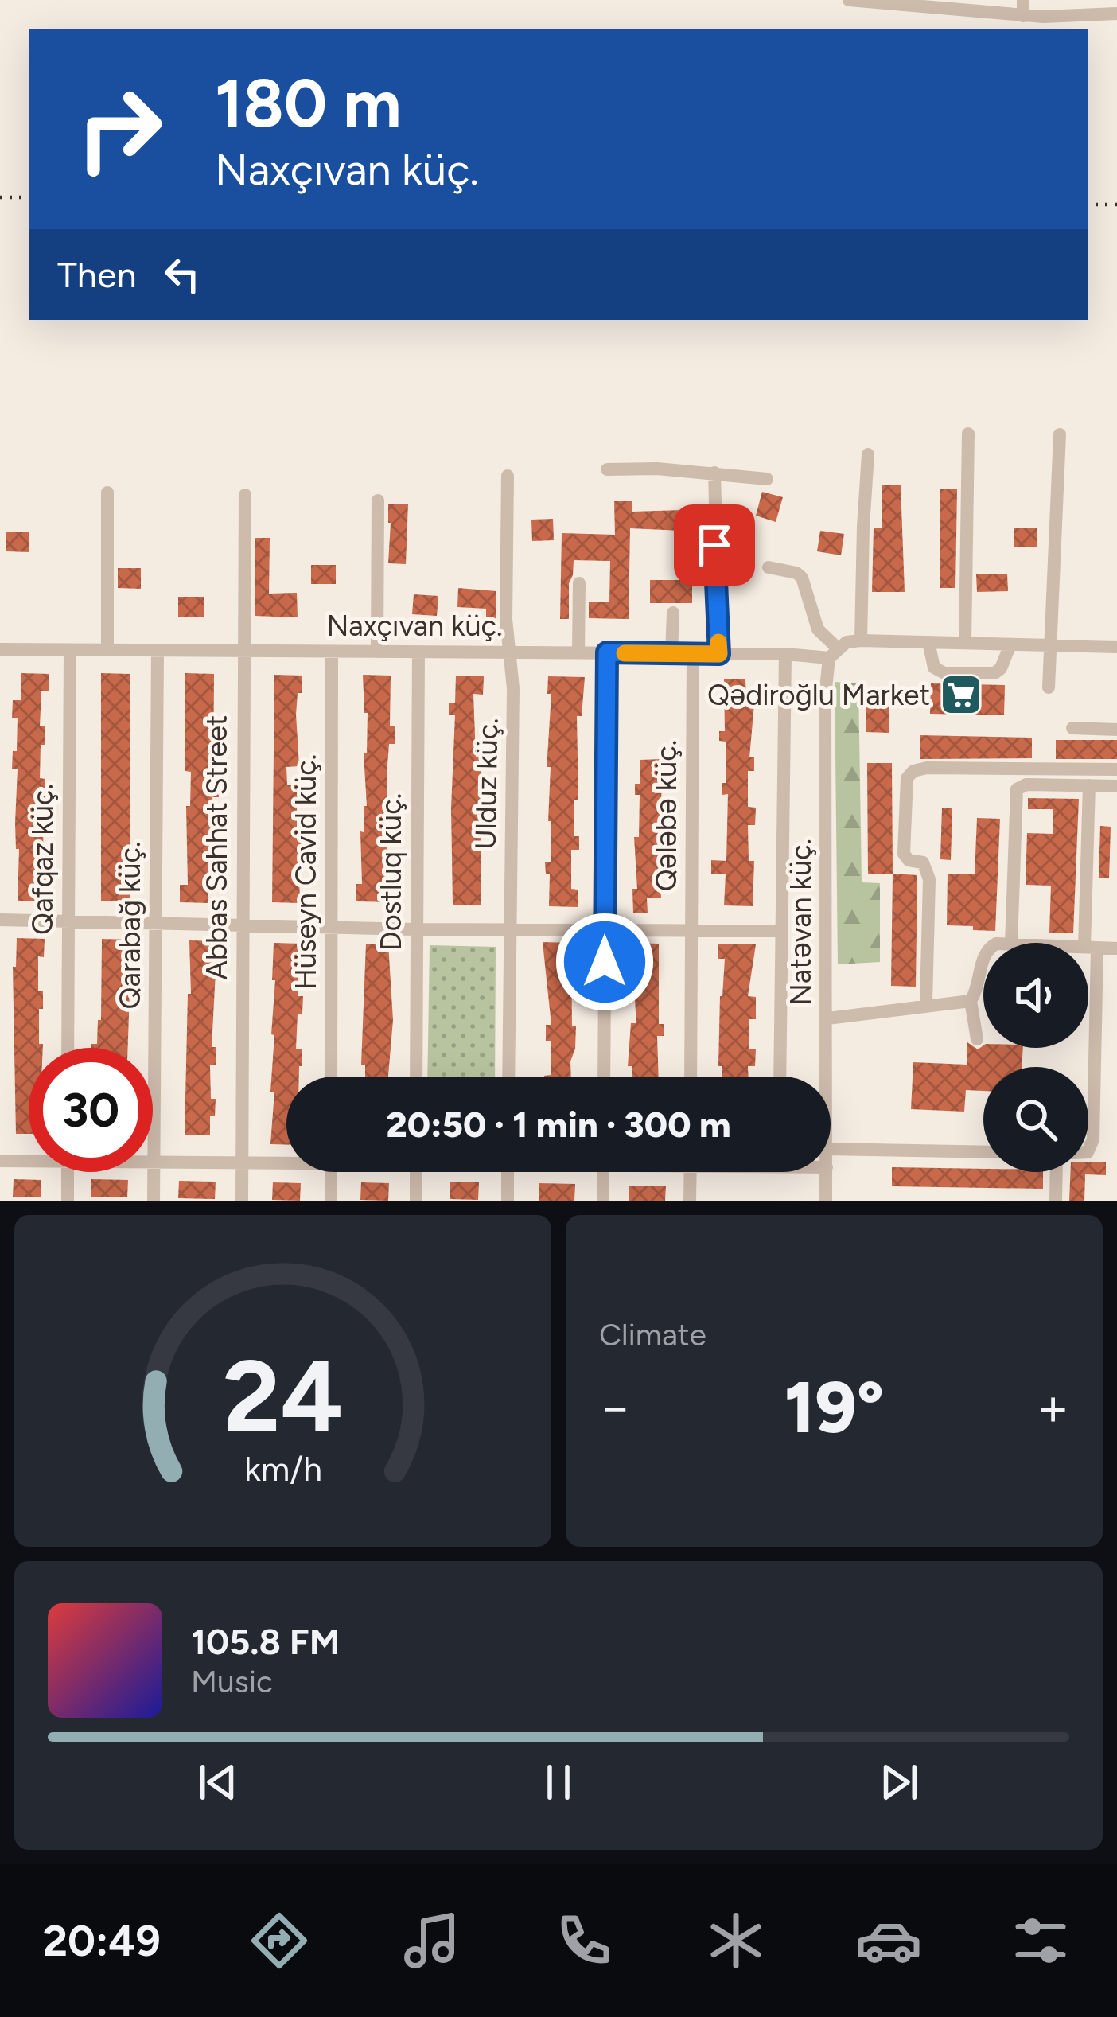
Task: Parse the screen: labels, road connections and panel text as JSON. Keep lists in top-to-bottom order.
{
  "streets": {
    "street": [
      "Naxçıvan küç.",
      "Ulduz küç.",
      "Qələbə küç.",
      "Abbas Sahhat Street",
      "Qafqaz küç.",
      "Hüseyn Cavid küç.",
      "Dostluq küç.",
      "Natəvan küç.",
      "Qarabağ küç."
    ]
  },
  "crossings": [
    ["Naxçıvan küç.", "Ulduz küç."],
    ["Naxçıvan küç.", "Qələbə küç."],
    ["Naxçıvan küç.", "Abbas Sahhat Street"],
    ["Naxçıvan küç.", "Qafqaz küç."],
    ["Naxçıvan küç.", "Hüseyn Cavid küç."],
    ["Naxçıvan küç.", "Dostluq küç."],
    ["Naxçıvan küç.", "Natəvan küç."],
    ["Naxçıvan küç.", "Qarabağ küç."]
  ],
  "places": {
    "supermarket": ["Qədiroğlu Market"]
  },
  "page": {
    "turn": ["180 m", "Naxçıvan küç."],
    "then": "Then",
    "limit": "30",
    "trip": "20:50 · 1 min · 300 m",
    "tile": "Climate",
    "heat": ["−", "19°", "+"],
    "song": ["105.8 FM", "Music"],
    "tabs": "20:49",
    "gauge": ["24", "km/h"]
  }
}
